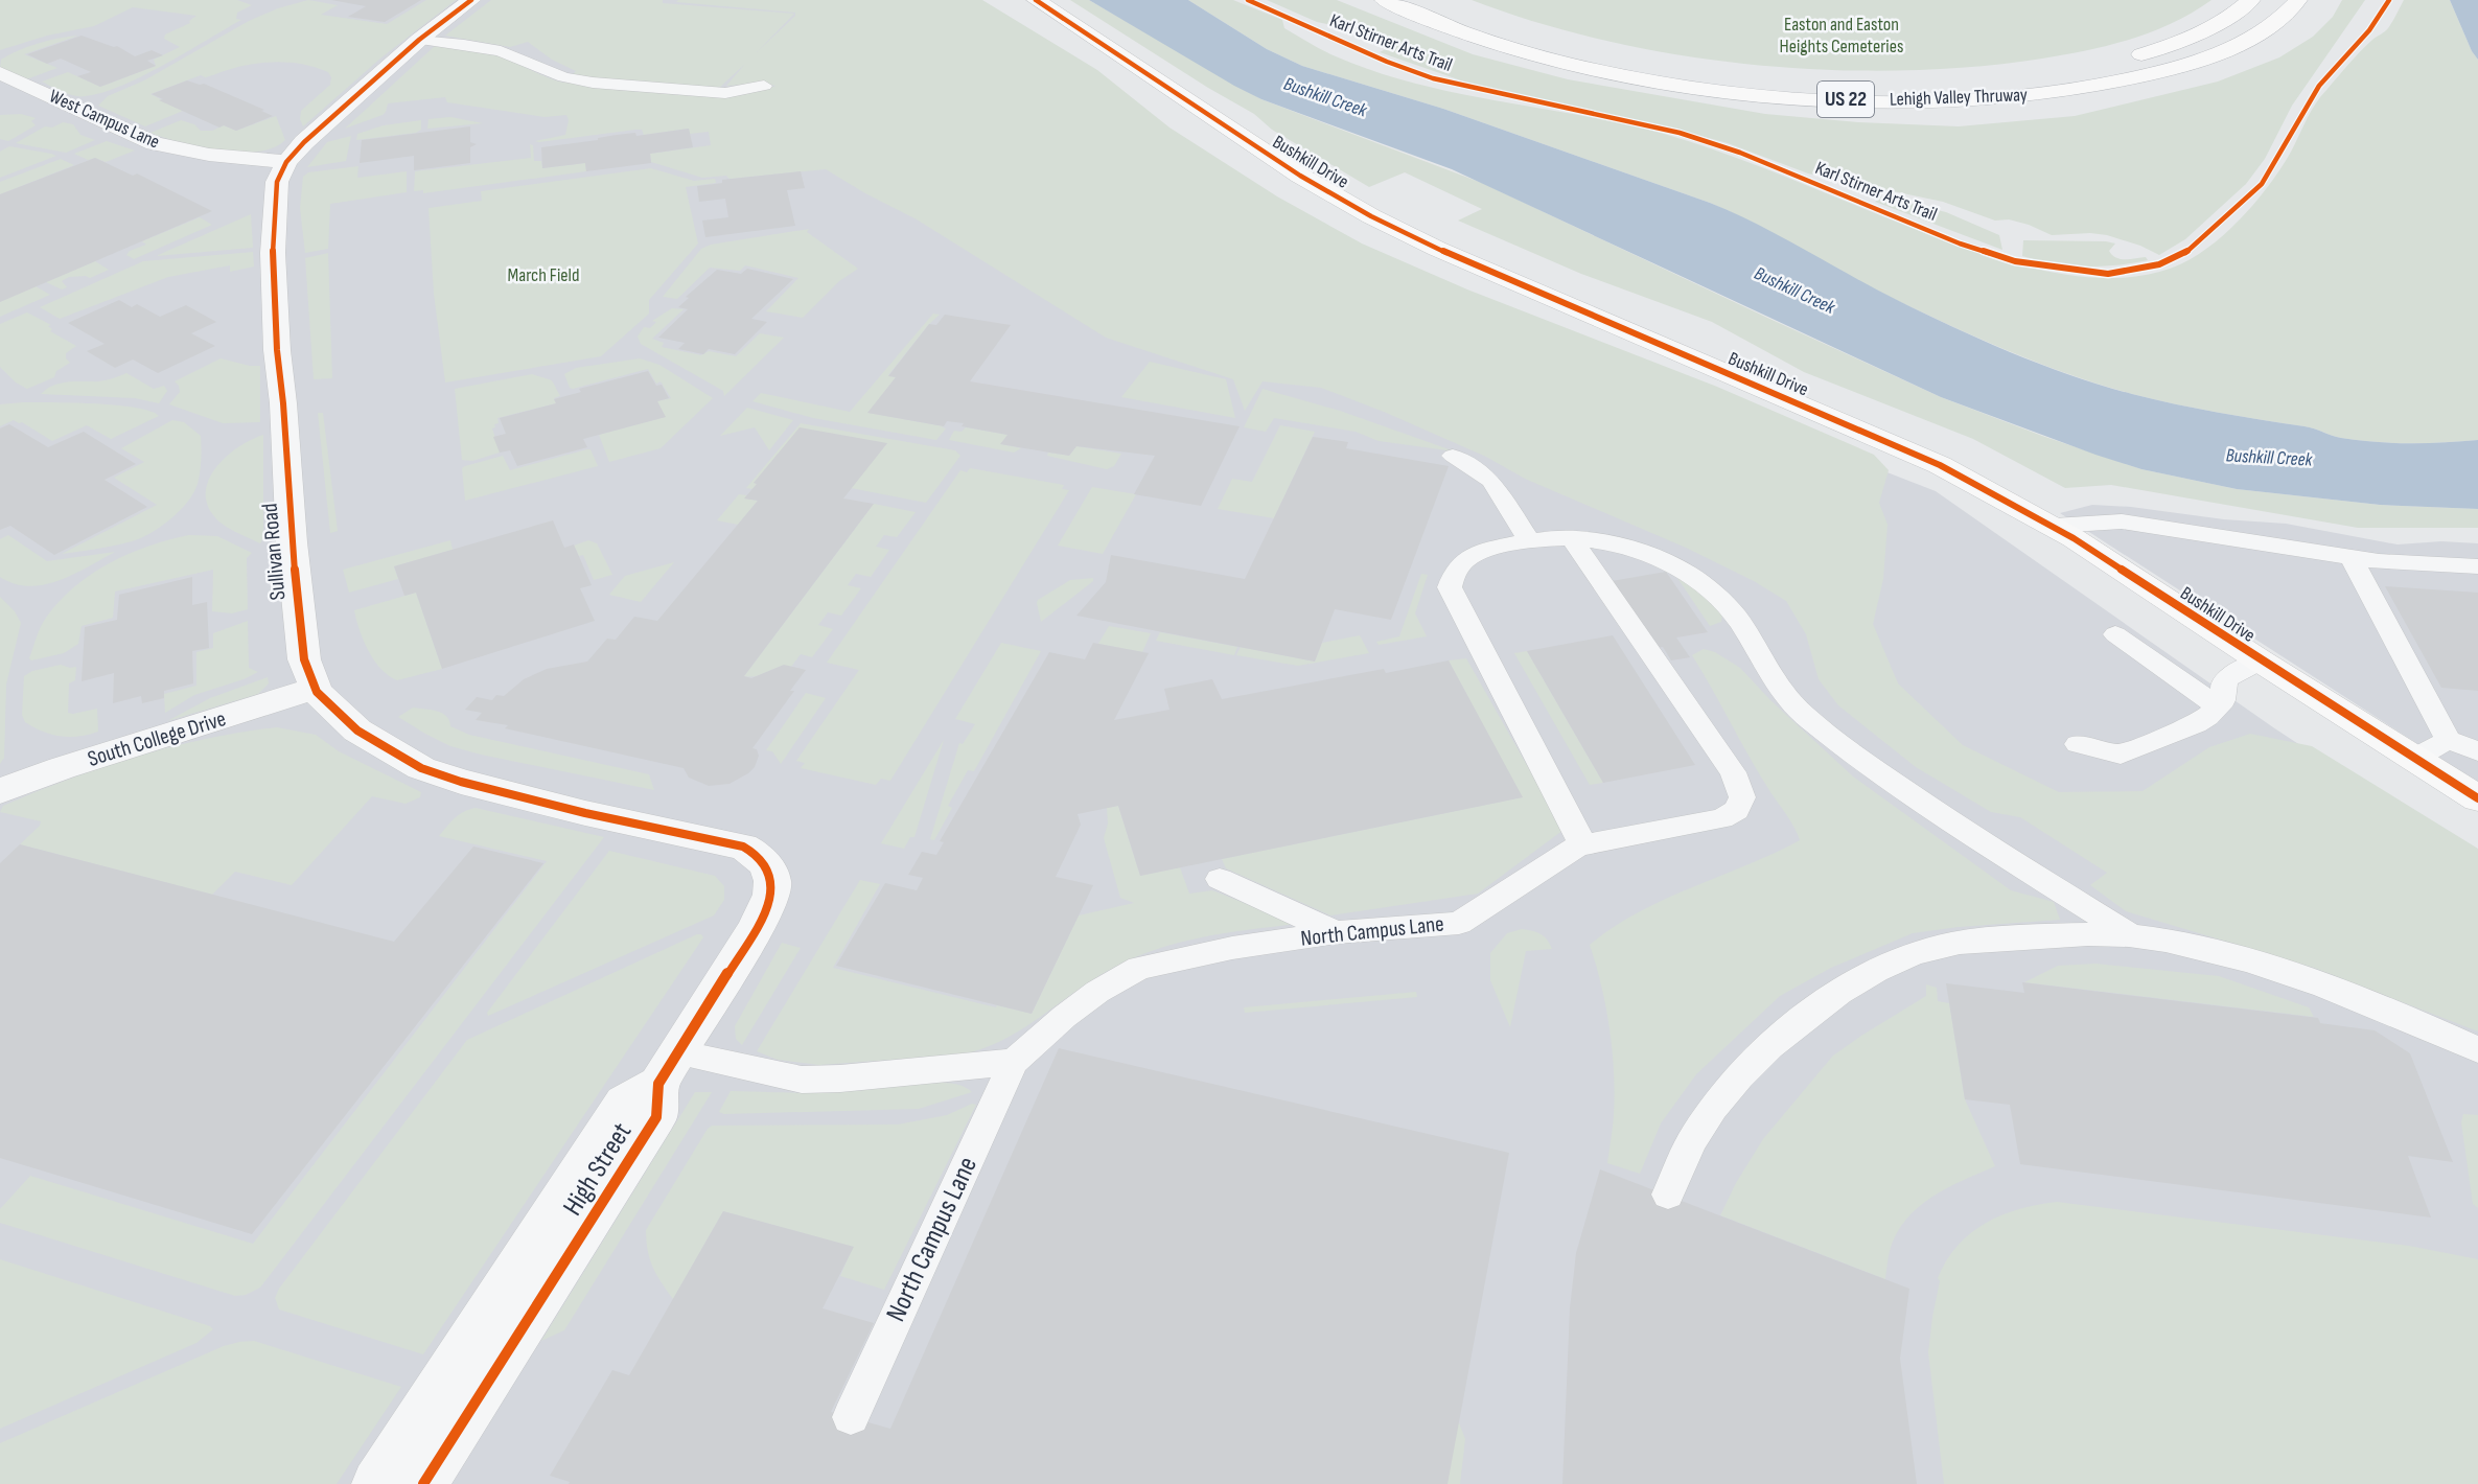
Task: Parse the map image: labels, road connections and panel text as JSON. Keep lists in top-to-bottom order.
{
  "streets": {
    "main road": ["Lehigh Valley Thruway", "US 22", "Bushkill Drive"],
    "street": [
      "West Campus Lane",
      "Sullivan Road",
      "South College Drive",
      "High Street"
    ],
    "lane": ["North Campus Lane"],
    "cycle path": ["Karl Stirner Arts Trail"]
  },
  "crossings": [
    ["West Campus Lane", "Sullivan Road"],
    ["Sullivan Road", "South College Drive"],
    ["Sullivan Road", "High Street"]
  ],
  "water": ["Bushkill Creek"],
  "parks": ["Easton and Easton Heights Cemeteries", "March Field"]
}
